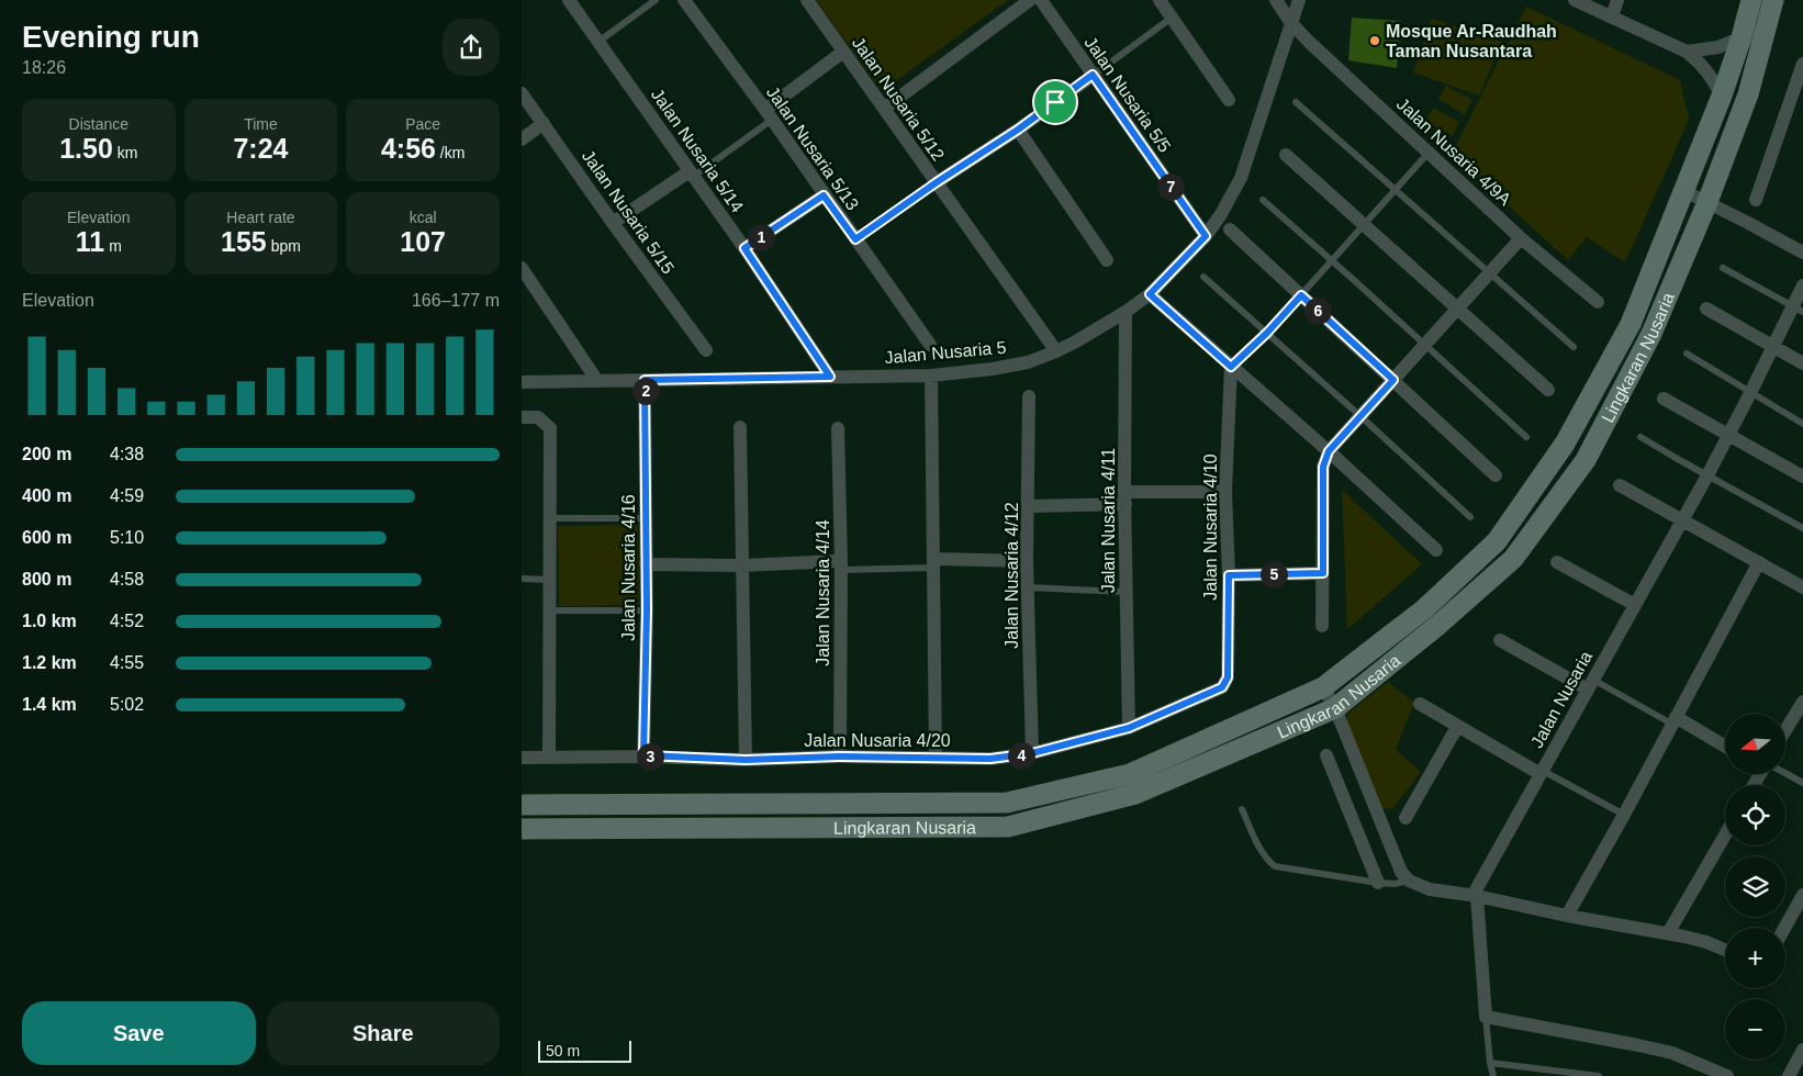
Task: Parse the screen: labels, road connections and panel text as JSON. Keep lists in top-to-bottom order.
{
  "streets": {
    "main road": ["Lingkaran Nusaria"],
    "street": [
      "Jalan Nusaria 5/5",
      "Jalan Nusaria 5/12",
      "Jalan Nusaria 5/13",
      "Jalan Nusaria 5/14",
      "Jalan Nusaria 4/9A",
      "Jalan Nusaria 5/15",
      "Jalan Nusaria 5",
      "Jalan Nusaria 4/11",
      "Jalan Nusaria 4/10",
      "Jalan Nusaria 4/16",
      "Jalan Nusaria 4/12",
      "Jalan Nusaria 4/14",
      "Jalan Nusaria",
      "Jalan Nusaria 4/20"
    ]
  },
  "crossings": [
    ["Jalan Nusaria 5/5", "Jalan Nusaria 5"],
    ["Jalan Nusaria 5/12", "Jalan Nusaria 5"],
    ["Jalan Nusaria 5/14", "Jalan Nusaria 5"],
    ["Jalan Nusaria 4/9A", "Jalan Nusaria 5"],
    ["Jalan Nusaria 5", "Jalan Nusaria 4/11"],
    ["Jalan Nusaria 5", "Jalan Nusaria 4/16"],
    ["Jalan Nusaria 4/11", "Jalan Nusaria 4/20"],
    ["Jalan Nusaria 4/10", "Jalan Nusaria 4/20"],
    ["Jalan Nusaria 4/16", "Jalan Nusaria 4/20"],
    ["Jalan Nusaria 4/12", "Jalan Nusaria 4/20"],
    ["Jalan Nusaria 4/14", "Jalan Nusaria 4/20"]
  ],
  "places": ["Mosque Ar-Raudhah Taman Nusantara"],
  "scale_bar": "50 m",
  "north": "left",
  "page": {
    "heading": ["Evening run", "18:26"],
    "stats": [
      ["Distance", "1.50 km"],
      ["Time", "7:24"],
      ["Pace", "4:56 /km"],
      ["Elevation", "11 m"],
      ["Heart rate", "155 bpm"],
      ["kcal", "107"]
    ],
    "pins": [
      "7",
      "1",
      "6",
      "2",
      "5",
      "4",
      "3"
    ],
    "chart": ["Elevation", "166–177 m"],
    "list": [
      {
        "name": "200 m",
        "note": "4:38"
      },
      {
        "name": "400 m",
        "note": "4:59"
      },
      {
        "name": "600 m",
        "note": "5:10"
      },
      {
        "name": "800 m",
        "note": "4:58"
      },
      {
        "name": "1.0 km",
        "note": "4:52"
      },
      {
        "name": "1.2 km",
        "note": "4:55"
      },
      {
        "name": "1.4 km",
        "note": "5:02"
      }
    ],
    "map_buttons": ["+", "−"],
    "buttons": ["Save", "Share"],
    "scale": "50 m"
  }
}
